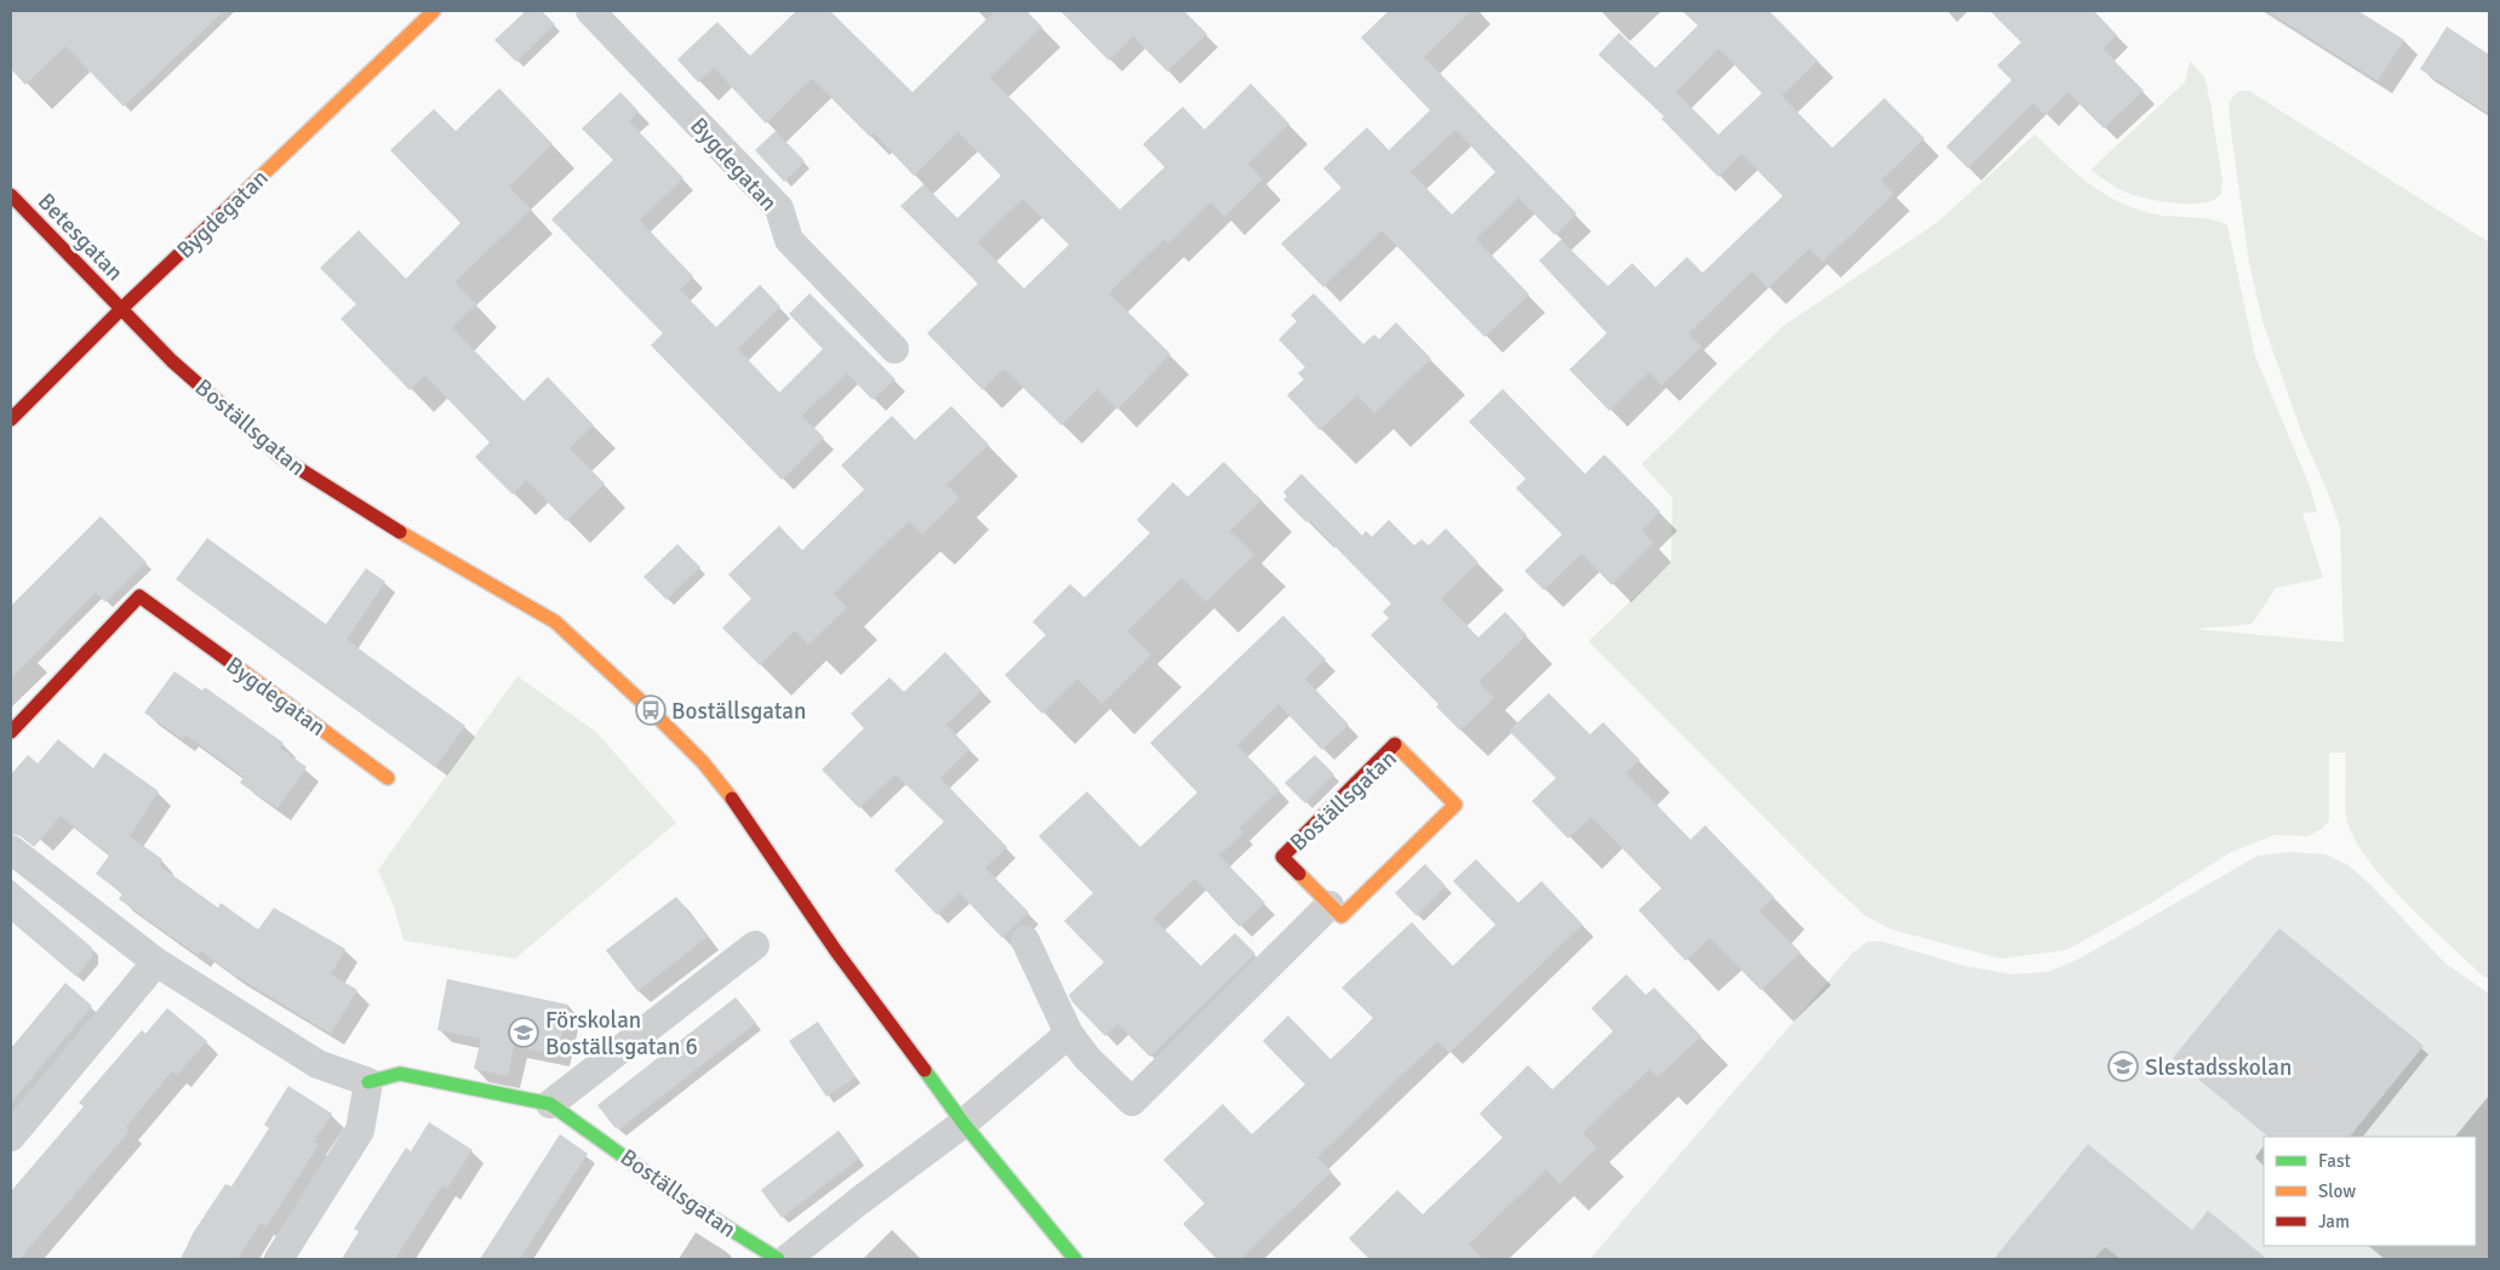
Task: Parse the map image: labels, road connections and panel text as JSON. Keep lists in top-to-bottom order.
{
  "streets": {
    "street": ["Bygdegatan", "Betesgatan", "Boställsgatan"]
  },
  "crossings": [
    ["Bygdegatan", "Betesgatan"],
    ["Bygdegatan", "Boställsgatan"],
    ["Betesgatan", "Boställsgatan"]
  ],
  "places": {
    "bus stop": ["Boställsgatan"],
    "school or university": ["Förskolan Boställsgatan 6", "Slestadsskolan"]
  },
  "legend": ["Fast", "Slow", "Jam"]
}
